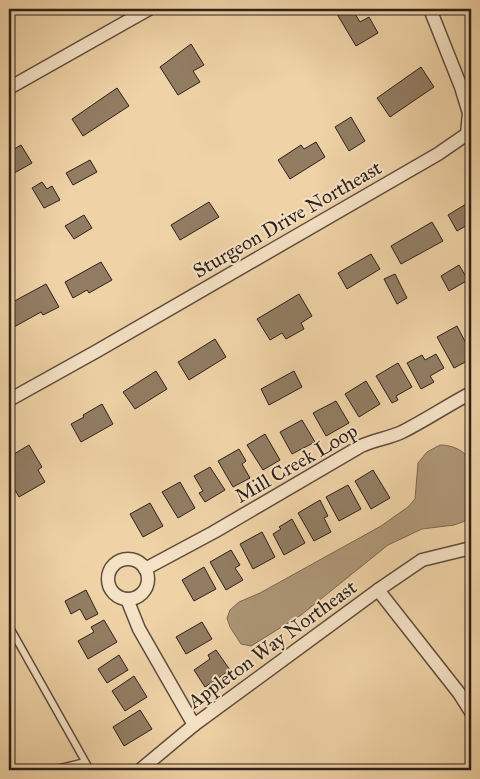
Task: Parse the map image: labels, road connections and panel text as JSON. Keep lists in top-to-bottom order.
{
  "streets": {
    "street": ["Sturgeon Drive Northeast", "Mill Creek Loop", "Appleton Way Northeast"]
  }
}
